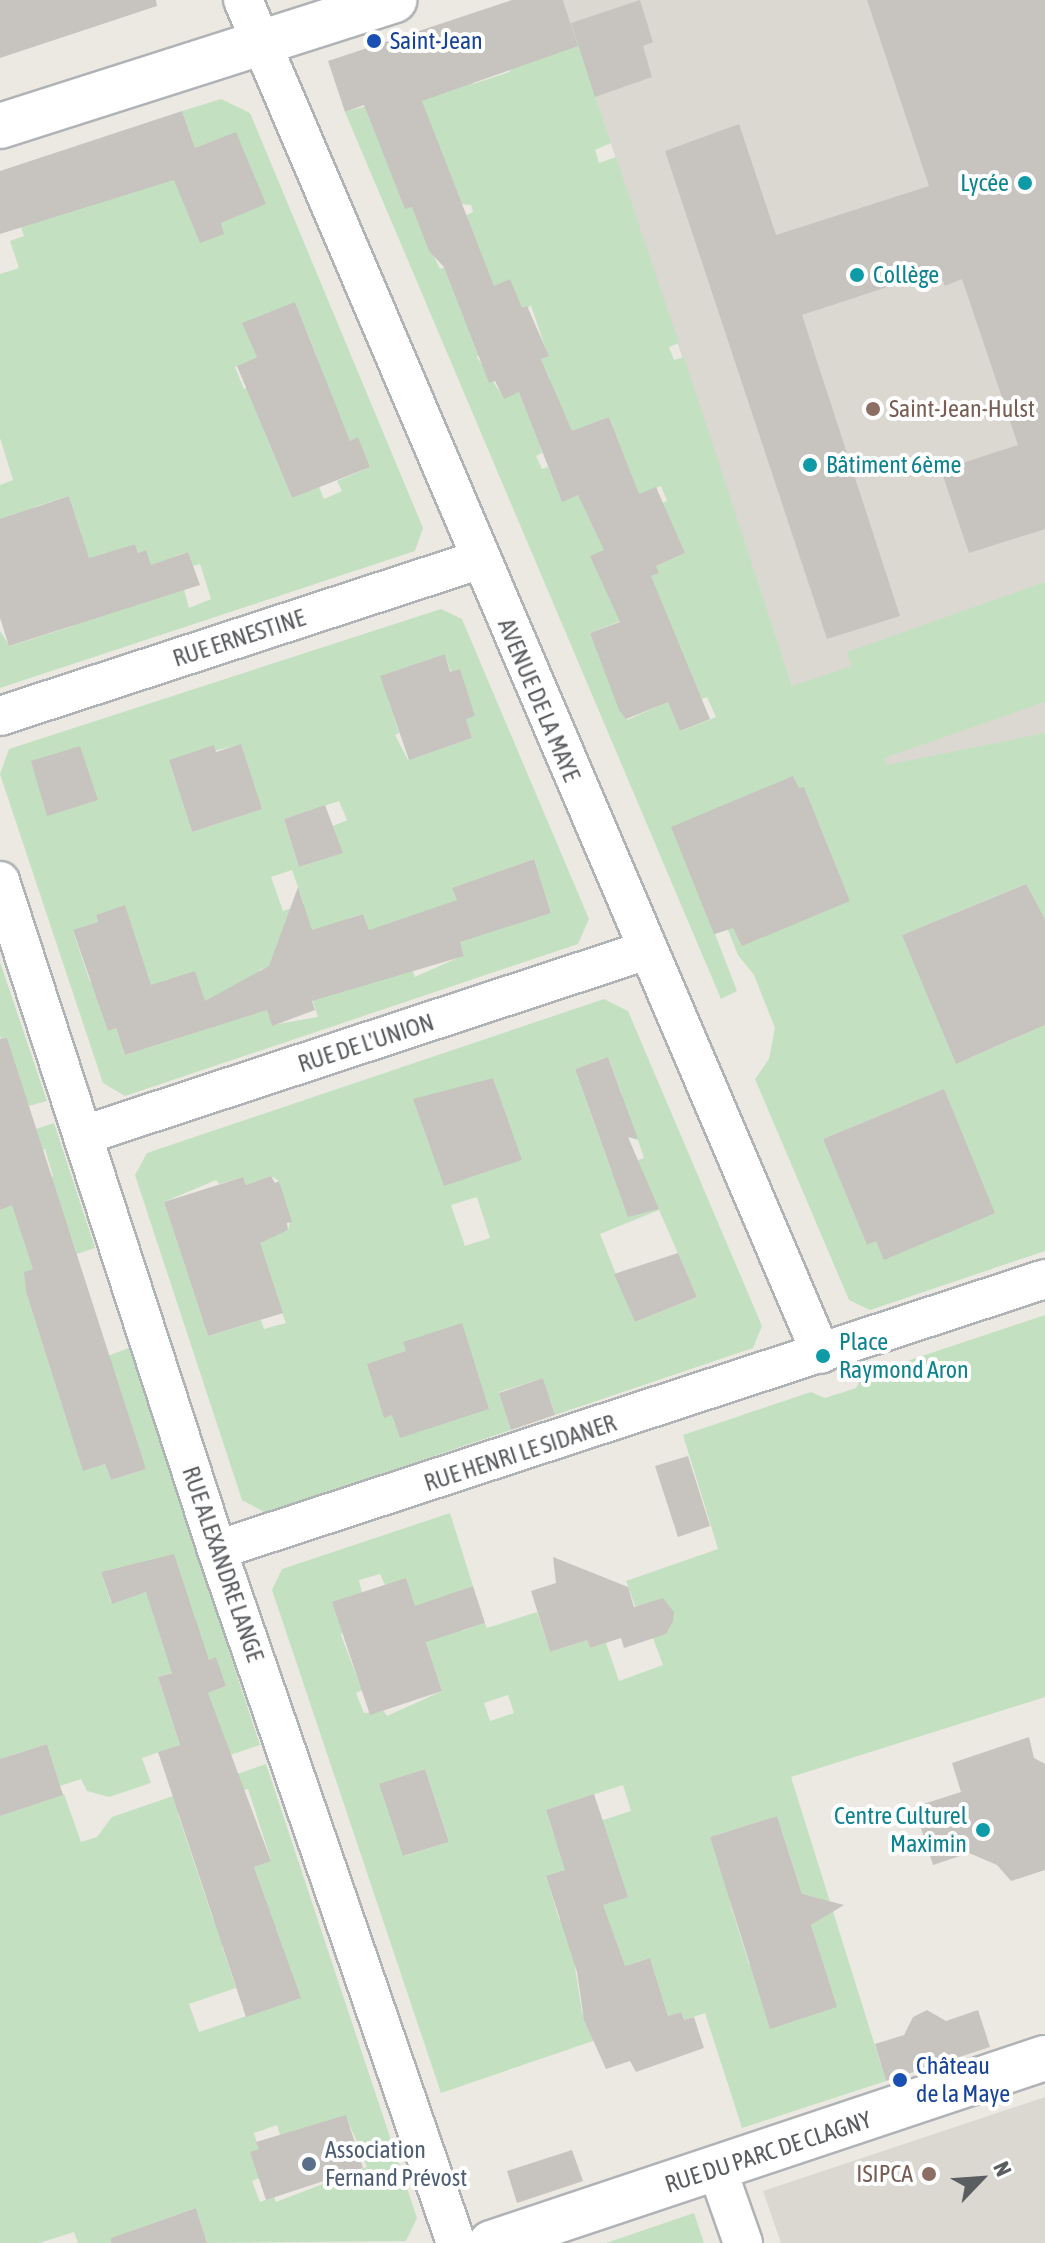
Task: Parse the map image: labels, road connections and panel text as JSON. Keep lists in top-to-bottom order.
{
  "streets": {
    "street": [
      "RUE ERNESTINE",
      "AVENUE DE LA MAYE",
      "RUE DE L'UNION",
      "RUE HENRI LE SIDANER",
      "RUE ALEXANDRE LANGE",
      "RUE DU PARC DE CLAGNY"
    ]
  },
  "crossings": [
    ["RUE ERNESTINE", "AVENUE DE LA MAYE"],
    ["AVENUE DE LA MAYE", "RUE DE L'UNION"],
    ["AVENUE DE LA MAYE", "RUE HENRI LE SIDANER"],
    ["RUE DE L'UNION", "RUE ALEXANDRE LANGE"],
    ["RUE HENRI LE SIDANER", "RUE ALEXANDRE LANGE"]
  ],
  "places": [
    "Saint-Jean",
    "Lycée",
    "Collège",
    "Saint-Jean-Hulst",
    "Bâtiment 6ème",
    "Place Raymond Aron",
    "Centre Culturel Maximin",
    "Château de la Maye",
    "Association Fernand Prévost",
    "ISIPCA"
  ],
  "north": "top right"
}
